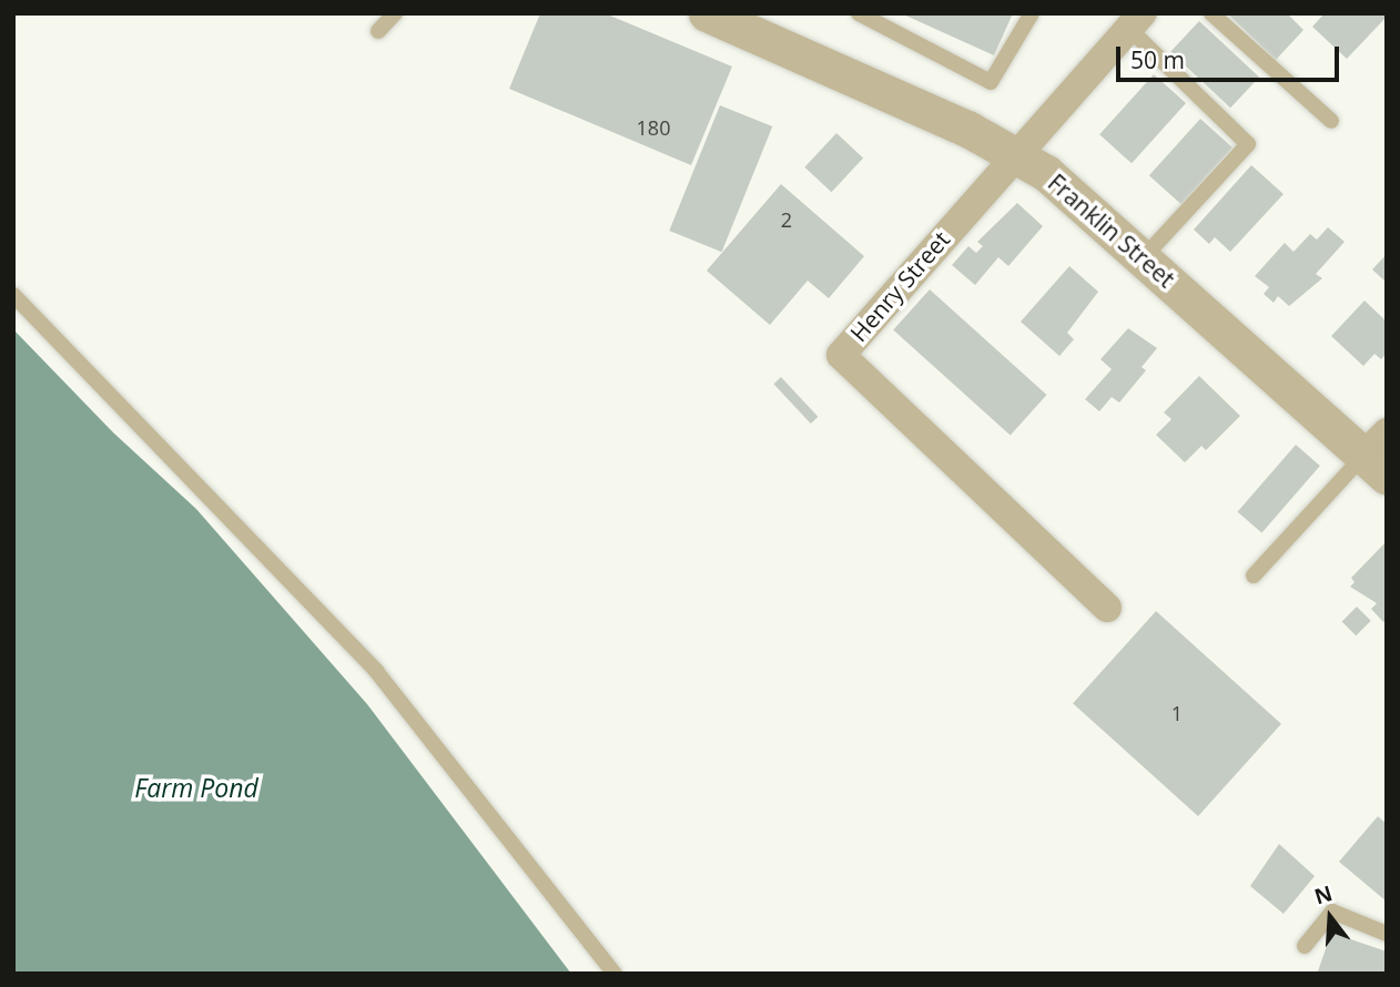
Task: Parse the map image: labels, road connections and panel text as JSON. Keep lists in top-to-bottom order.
{
  "streets": {
    "street": ["Franklin Street", "Henry Street"]
  },
  "crossings": [
    ["Franklin Street", "Henry Street"]
  ],
  "water": ["Farm Pond"],
  "house_numbers": ["180", "2", "1"],
  "scale_bar": "50 m",
  "north": "top"
}
